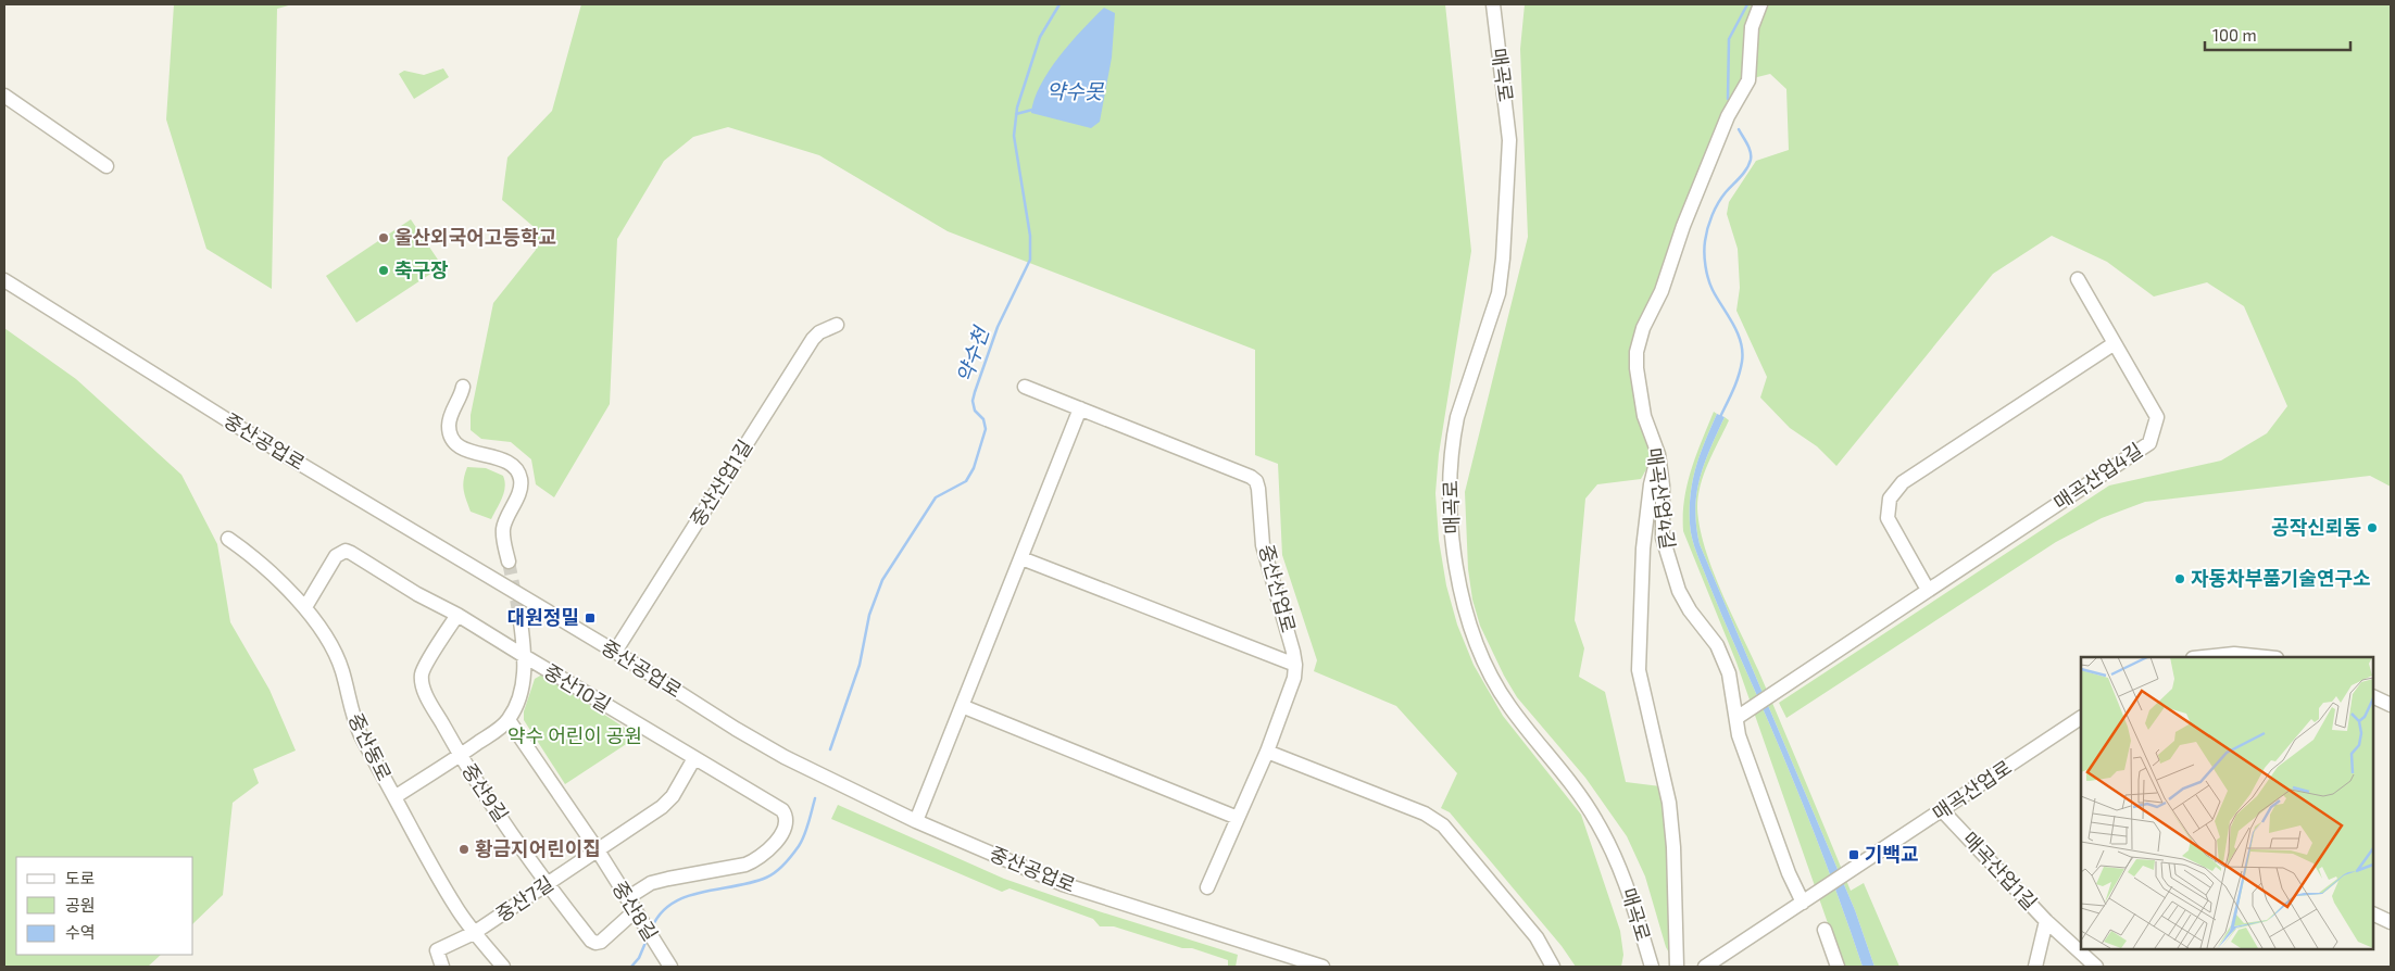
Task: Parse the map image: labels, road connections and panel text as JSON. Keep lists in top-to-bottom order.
{
  "streets": {
    "street": [
      "매곡로",
      "중산공업로",
      "매곡산업4길",
      "중산산업1길",
      "중산산업로",
      "중산10길",
      "중산동로",
      "매곡산업로",
      "중산9길",
      "매곡산업1길",
      "중산7길",
      "중산8길"
    ]
  },
  "crossings": [
    ["중산공업로", "중산산업1길"],
    ["매곡산업4길", "매곡산업로"],
    ["중산10길", "중산동로"],
    ["중산10길", "중산9길"],
    ["중산10길", "중산7길"],
    ["중산10길", "중산8길"],
    ["중산동로", "중산7길"],
    ["매곡산업로", "매곡산업1길"],
    ["중산9길", "중산7길"],
    ["중산9길", "중산8길"],
    ["중산7길", "중산8길"]
  ],
  "water": ["약수못", "약수천"],
  "parks": ["약수 어린이 공원"],
  "places": {
    "other": [
      "울산외국어고등학교",
      "축구장",
      "공작신뢰동",
      "자동차부품기술연구소",
      "황금지어린이집"
    ],
    "transit": ["대원정밀", "기백교"]
  },
  "legend": ["도로", "공원", "수역"],
  "scale_bar": "100 m"
}
